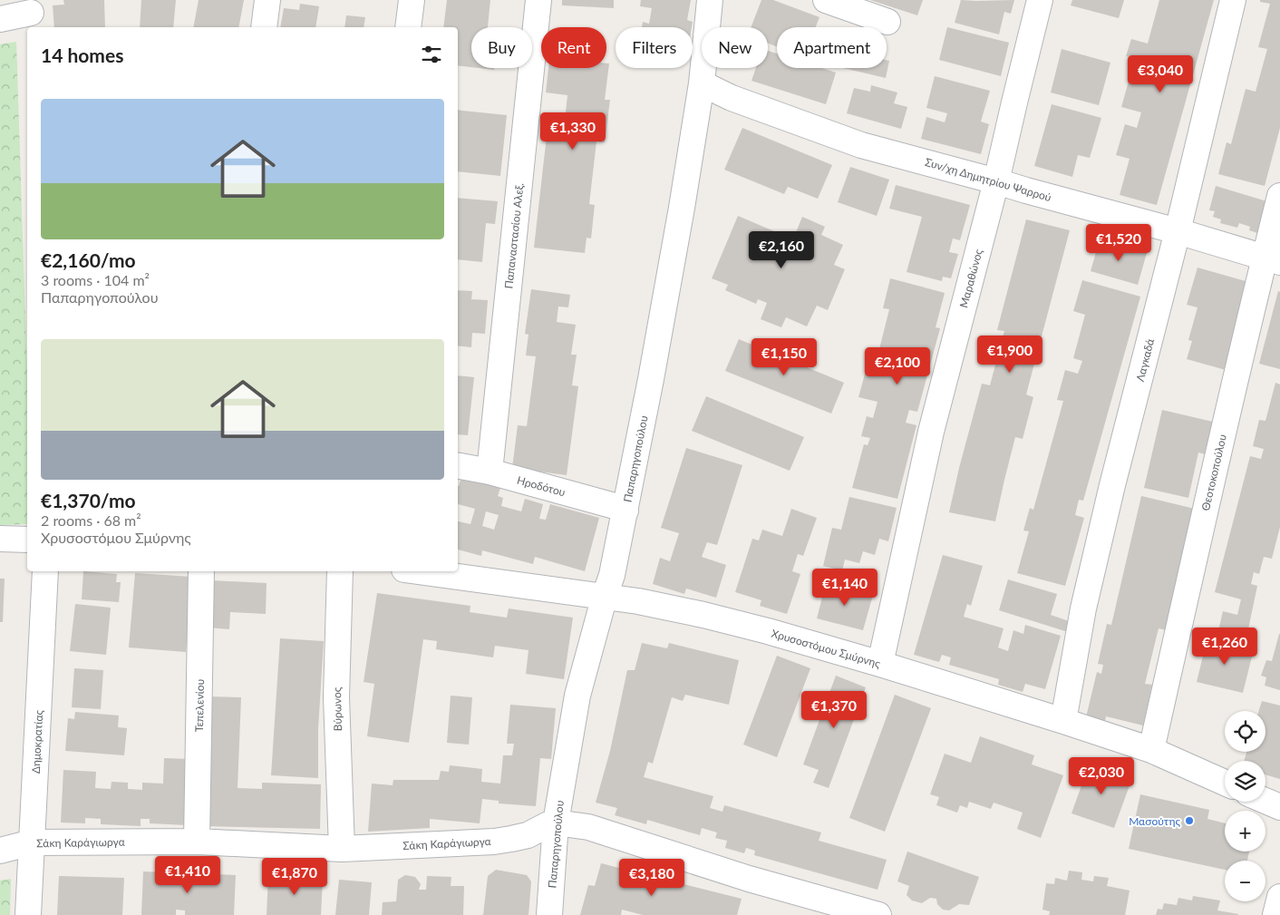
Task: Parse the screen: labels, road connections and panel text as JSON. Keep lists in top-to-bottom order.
{
  "streets": {
    "street": [
      "Συν/χη Δημητρίου Ψαρρού",
      "Παπαναστασίου Αλεξ.",
      "Μαραθώνος",
      "Λαγκαδά",
      "Παπαρηγοπούλου",
      "Θεοτοκοπούλου",
      "Ηροδότου",
      "Χρυσοστόμου Σμύρνης",
      "Τεπελενίου",
      "Βύρωνος",
      "Δημοκρατίας",
      "Σάκη Καράγιωργα"
    ]
  },
  "crossings": [
    ["Συν/χη Δημητρίου Ψαρρού", "Μαραθώνος"],
    ["Συν/χη Δημητρίου Ψαρρού", "Λαγκαδά"],
    ["Συν/χη Δημητρίου Ψαρρού", "Παπαρηγοπούλου"],
    ["Συν/χη Δημητρίου Ψαρρού", "Θεοτοκοπούλου"],
    ["Παπαναστασίου Αλεξ.", "Ηροδότου"],
    ["Μαραθώνος", "Χρυσοστόμου Σμύρνης"],
    ["Λαγκαδά", "Χρυσοστόμου Σμύρνης"],
    ["Παπαρηγοπούλου", "Ηροδότου"],
    ["Παπαρηγοπούλου", "Χρυσοστόμου Σμύρνης"],
    ["Παπαρηγοπούλου", "Σάκη Καράγιωργα"],
    ["Θεοτοκοπούλου", "Χρυσοστόμου Σμύρνης"],
    ["Τεπελενίου", "Σάκη Καράγιωργα"],
    ["Βύρωνος", "Σάκη Καράγιωργα"],
    ["Δημοκρατίας", "Σάκη Καράγιωργα"]
  ],
  "places": ["Μασούτης"],
  "page": {
    "chip": [
      "Buy",
      "Rent",
      "Filters",
      "New",
      "Apartment"
    ],
    "heading": "14 homes",
    "price": [
      "€3,040",
      "€1,330",
      "€1,520",
      "€2,160",
      "€1,900",
      "€1,150",
      "€2,100",
      "€1,140",
      "€1,260",
      "€1,370",
      "€2,030",
      "€1,410",
      "€1,870",
      "€3,180"
    ],
    "list": [
      {
        "name": "€2,160/mo",
        "note": "3 rooms · 104 m² · Παπαρηγοπούλου"
      },
      {
        "name": "€1,370/mo",
        "note": "2 rooms · 68 m² · Χρυσοστόμου Σμύρνης"
      }
    ],
    "map_buttons": ["+", "−"]
  }
}
